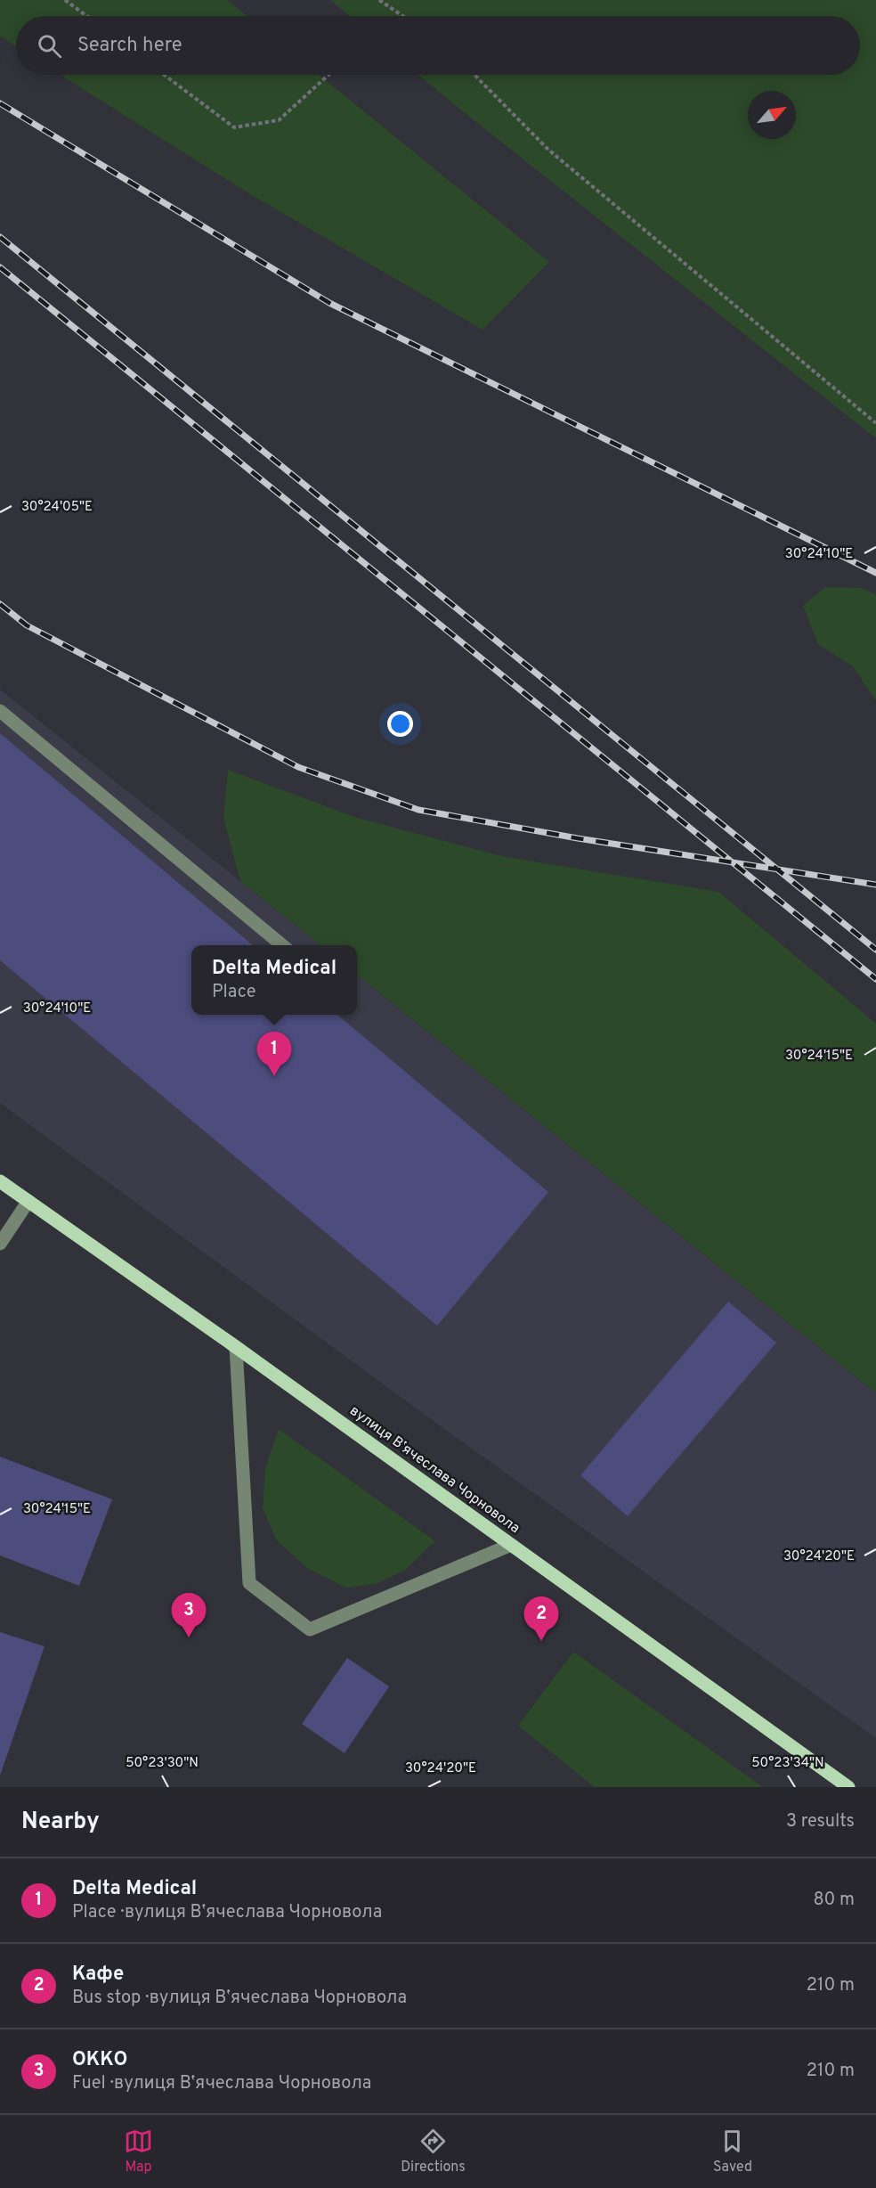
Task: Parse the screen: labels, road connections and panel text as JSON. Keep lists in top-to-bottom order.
{
  "streets": {
    "main road": ["вулиця Вʼячеслава Чорновола"]
  },
  "north": "top right",
  "page": {
    "search": "Search here",
    "popup": ["Delta Medical", "Place"],
    "pins": ["1", "3", "2"],
    "heading": ["Nearby", "3 results"],
    "list": [
      {
        "mark": "1",
        "name": "Delta Medical",
        "note": "Place · вулиця Вʼячеслава Чорновола",
        "value": "80 m"
      },
      {
        "mark": "2",
        "name": "Кафе",
        "note": "Bus stop · вулиця Вʼячеслава Чорновола",
        "value": "210 m"
      },
      {
        "mark": "3",
        "name": "ОККО",
        "note": "Fuel · вулиця Вʼячеслава Чорновола",
        "value": "210 m"
      }
    ],
    "nav": ["Map", "Directions", "Saved"]
  },
  "coordinates": [
    "30°24'05\"E",
    "30°24'10\"E",
    "30°24'15\"E",
    "30°24'20\"E",
    "50°23'30\"N",
    "50°23'34\"N"
  ]
}
